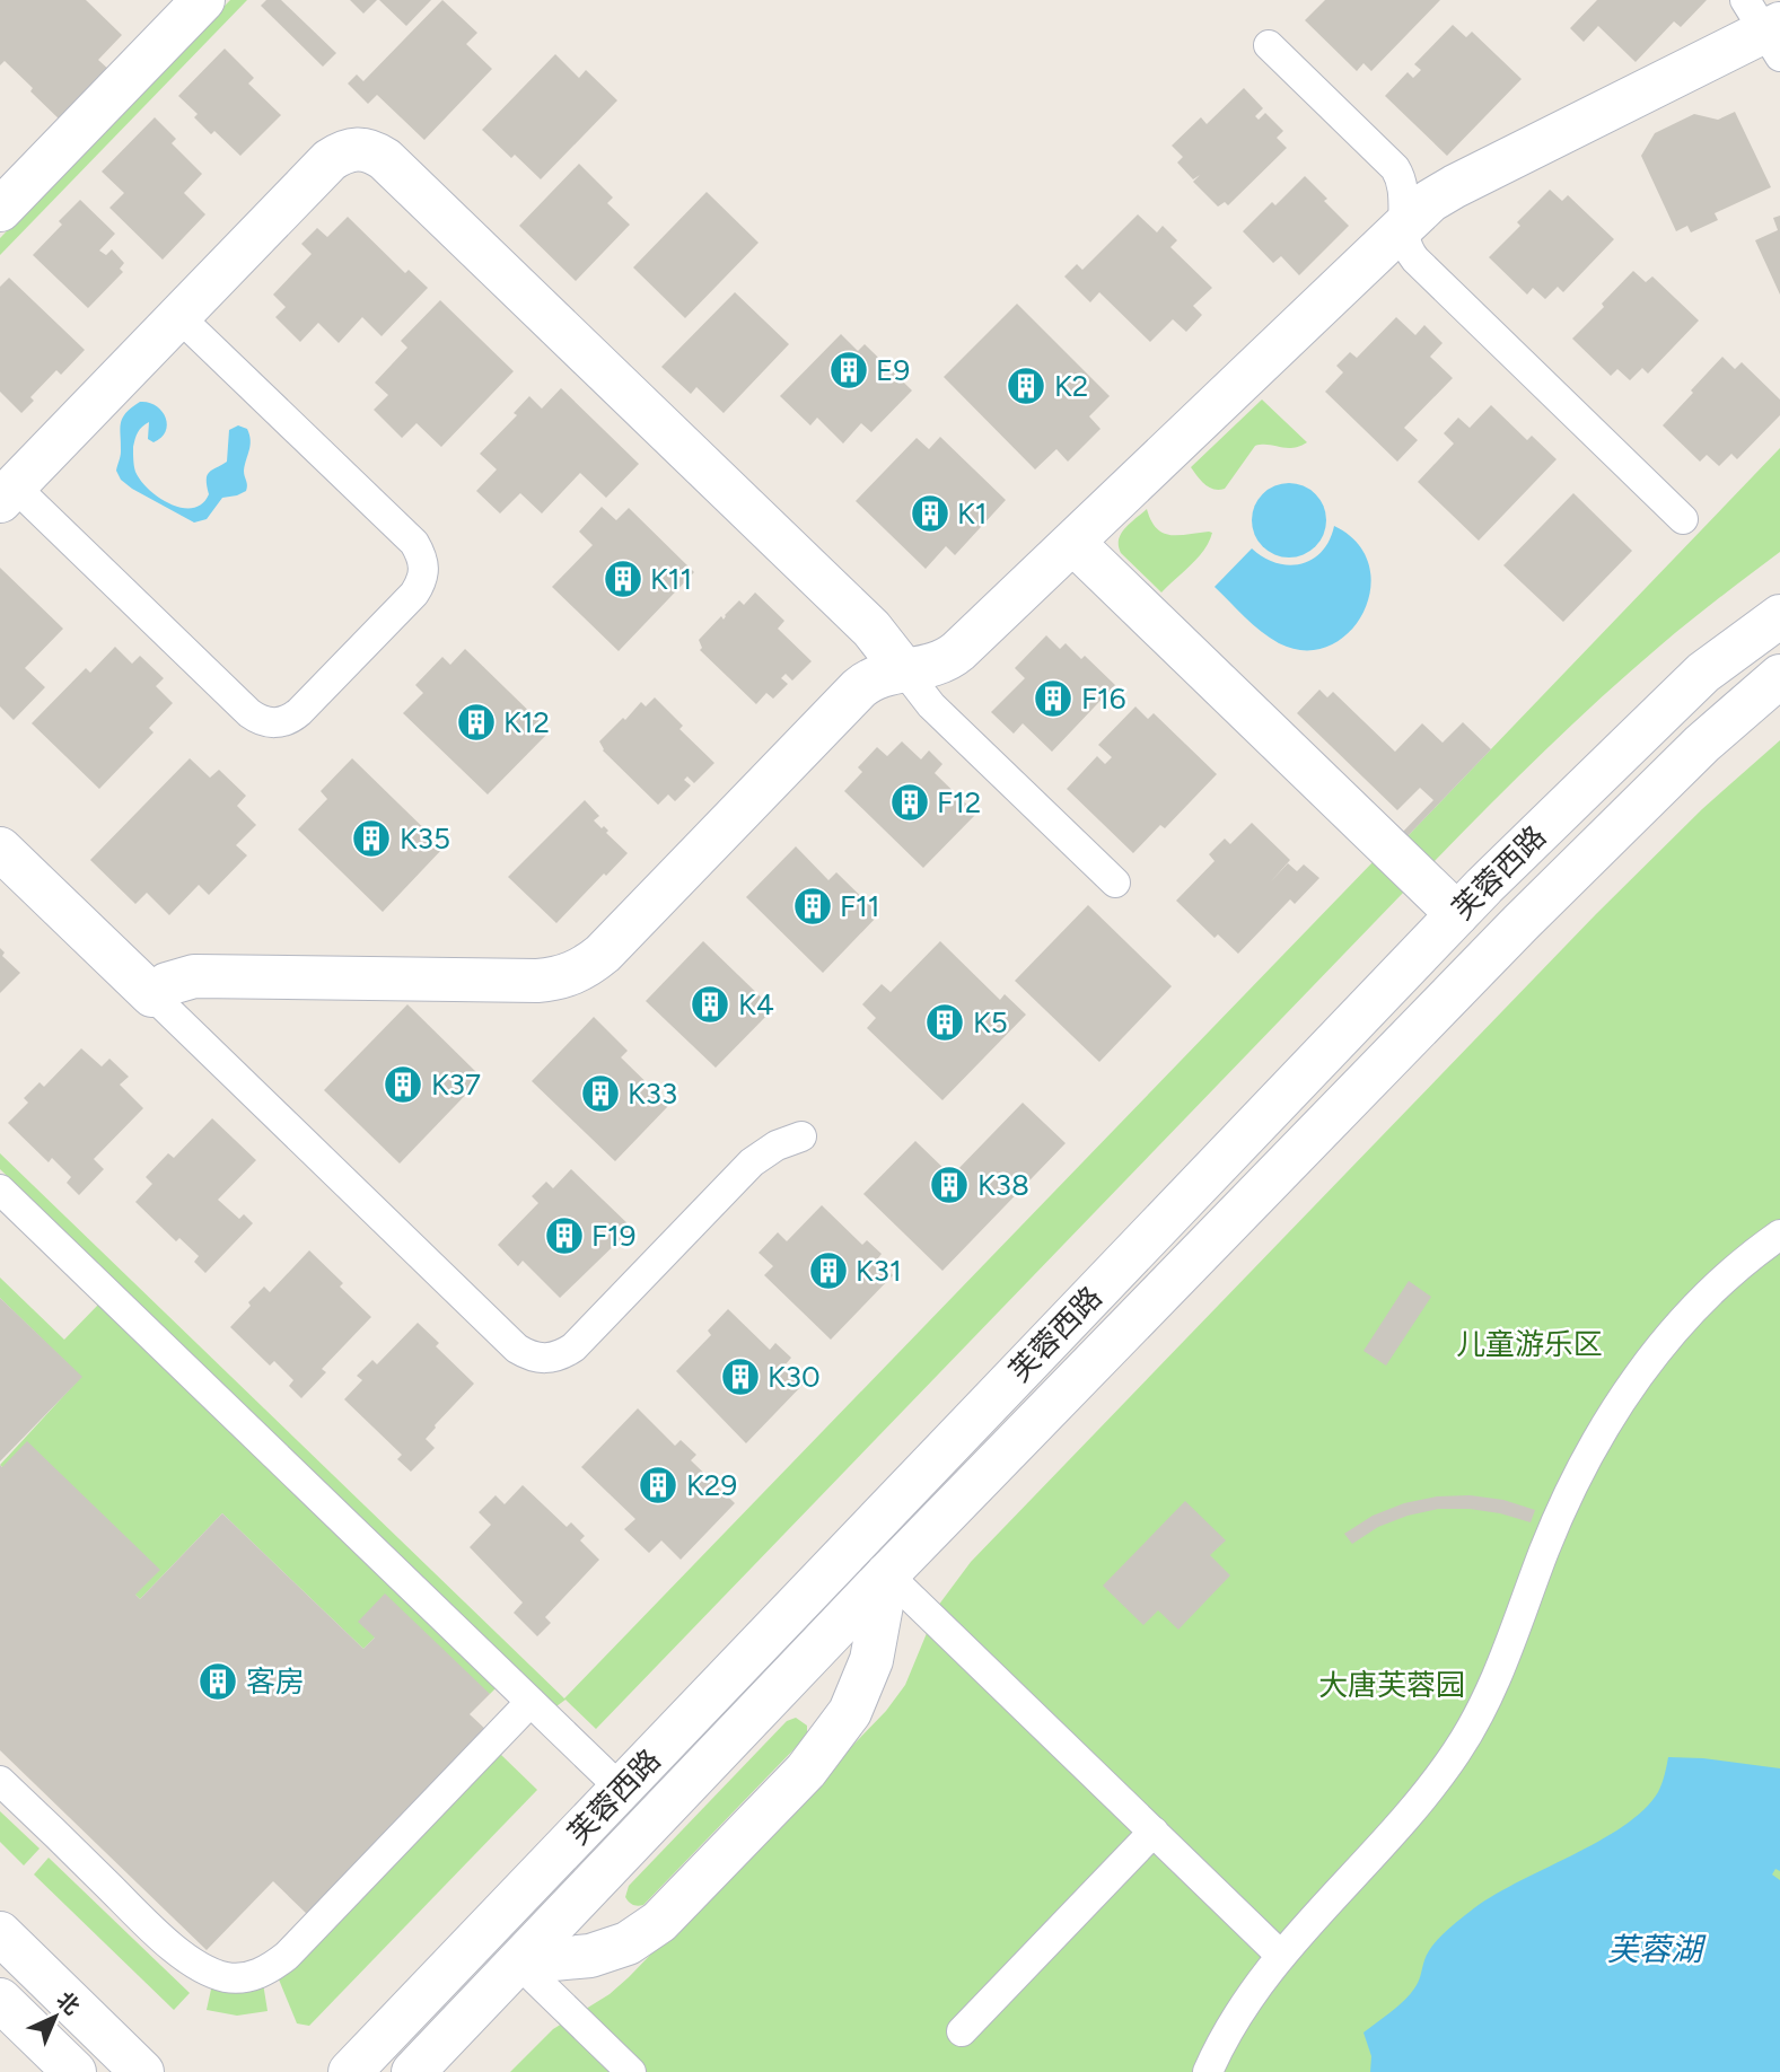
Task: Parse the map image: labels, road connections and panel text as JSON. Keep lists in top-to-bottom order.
{
  "streets": {
    "street": ["芙蓉西路"]
  },
  "water": ["芙蓉湖"],
  "parks": ["儿童游乐区", "大唐芙蓉园"],
  "places": {
    "building": [
      "E9",
      "K2",
      "K1",
      "K11",
      "F16",
      "K12",
      "F12",
      "K35",
      "F11",
      "K4",
      "K5",
      "K37",
      "K33",
      "K38",
      "F19",
      "K31",
      "K30",
      "K29",
      "客房"
    ]
  },
  "north": "top right"
}
